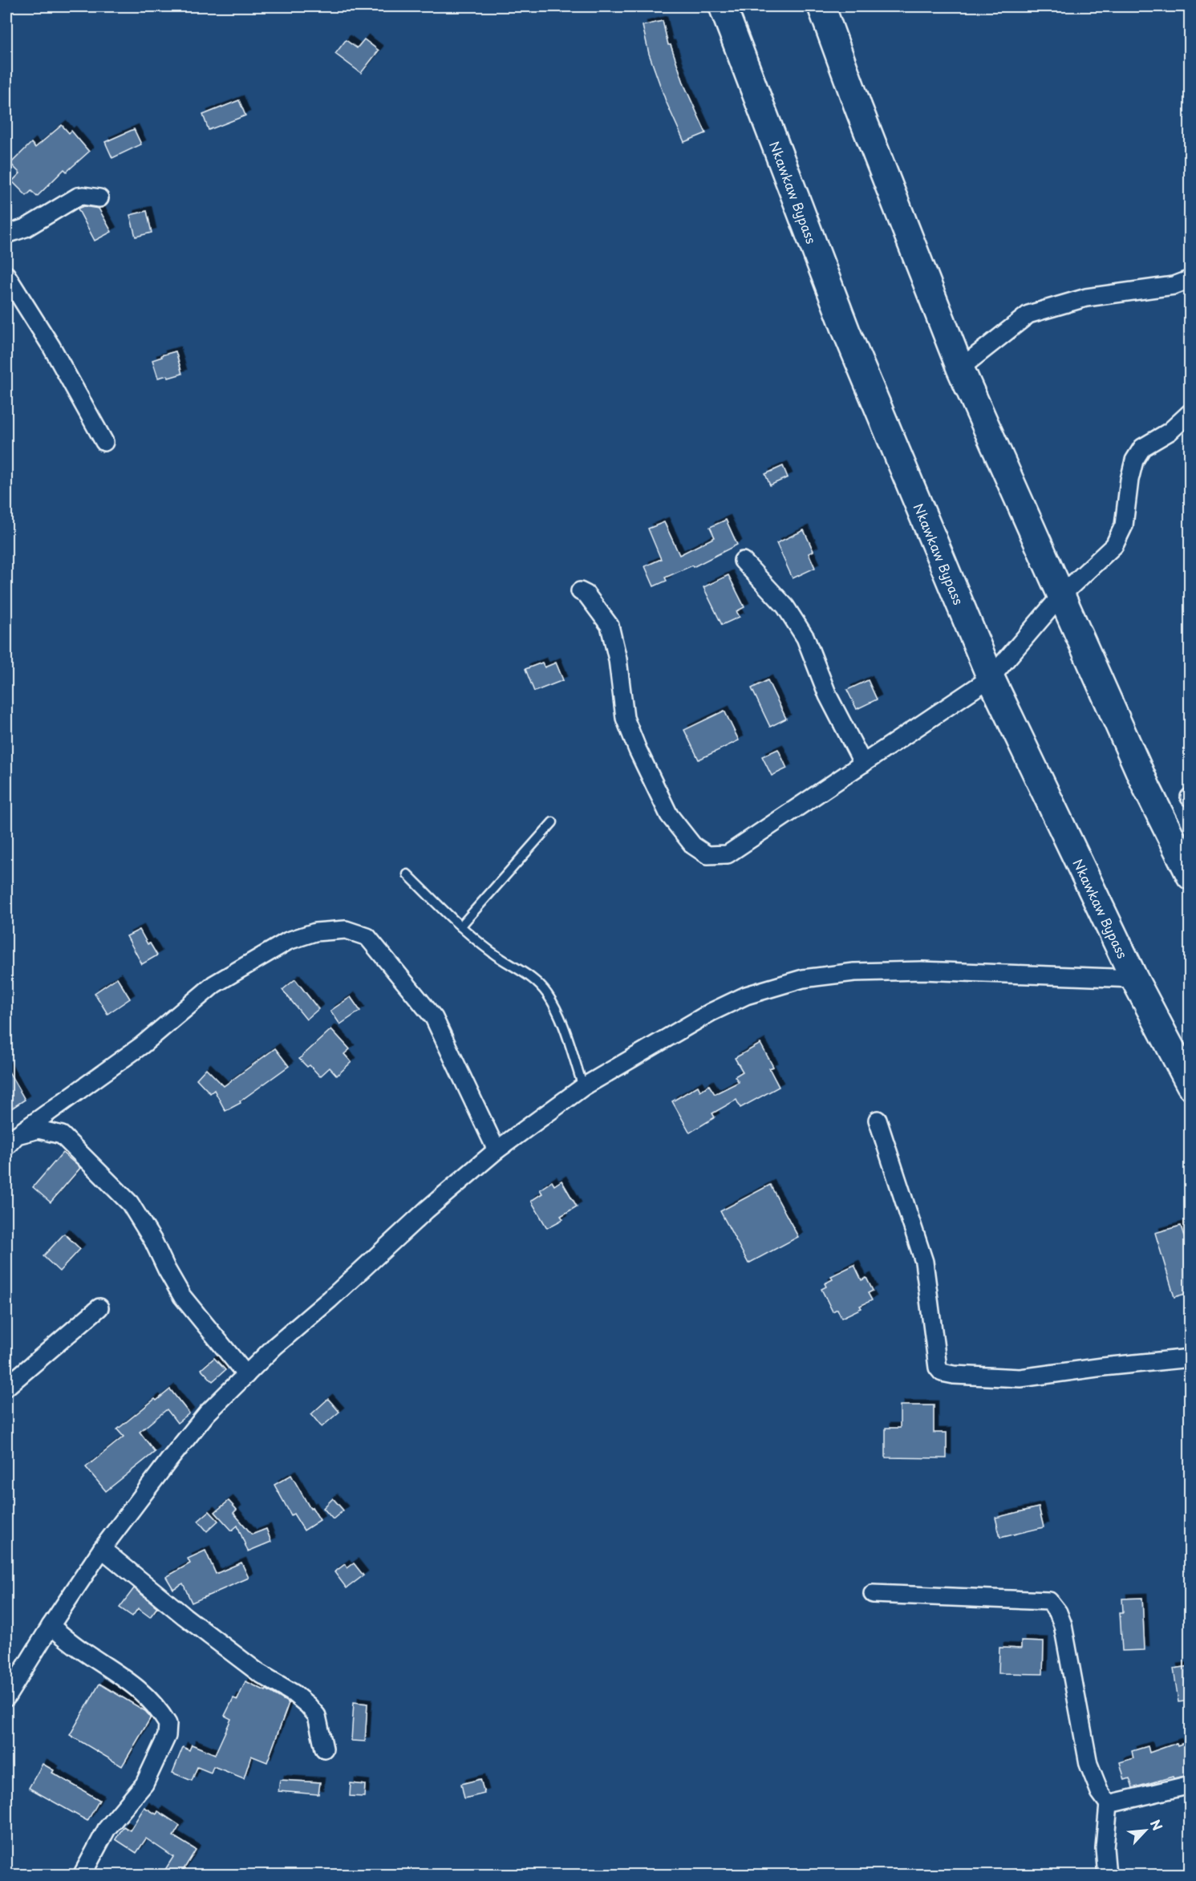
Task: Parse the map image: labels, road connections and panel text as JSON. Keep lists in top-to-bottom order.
{
  "streets": {
    "highway": ["Nkawkaw Bypass"]
  },
  "north": "top right"
}
